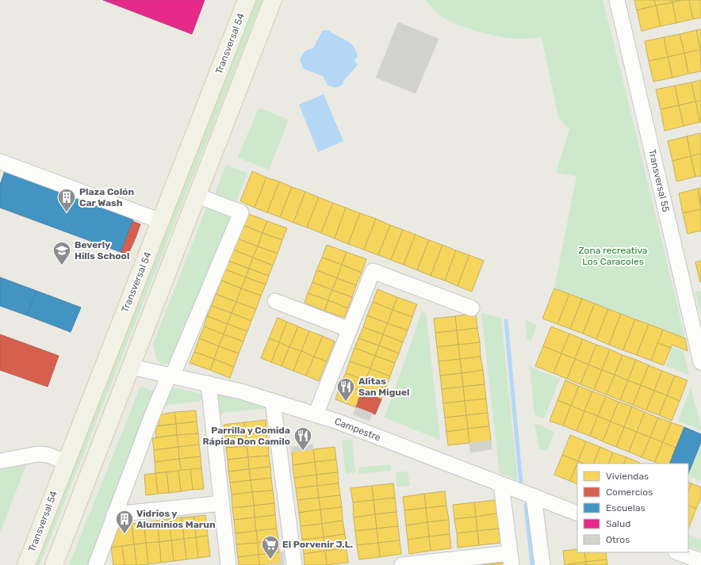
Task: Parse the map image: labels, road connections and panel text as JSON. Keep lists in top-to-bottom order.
{
  "streets": {
    "main road": ["Transversal 54"],
    "street": ["Transversal 55", "Campestre"]
  },
  "parks": ["Zona recreativa Los Caracoles"],
  "places": {
    "building": ["Plaza Colón Car Wash", "Vidrios y Aluminios Marun"],
    "school or university": ["Beverly Hills School"],
    "restaurant": ["Alitas San Miguel", "Parrilla y Comida Rápida Don Camilo"],
    "supermarket": ["El Porvenir J.L."]
  },
  "legend": [
    "Viviendas",
    "Comercios",
    "Escuelas",
    "Salud",
    "Otros"
  ]
}
